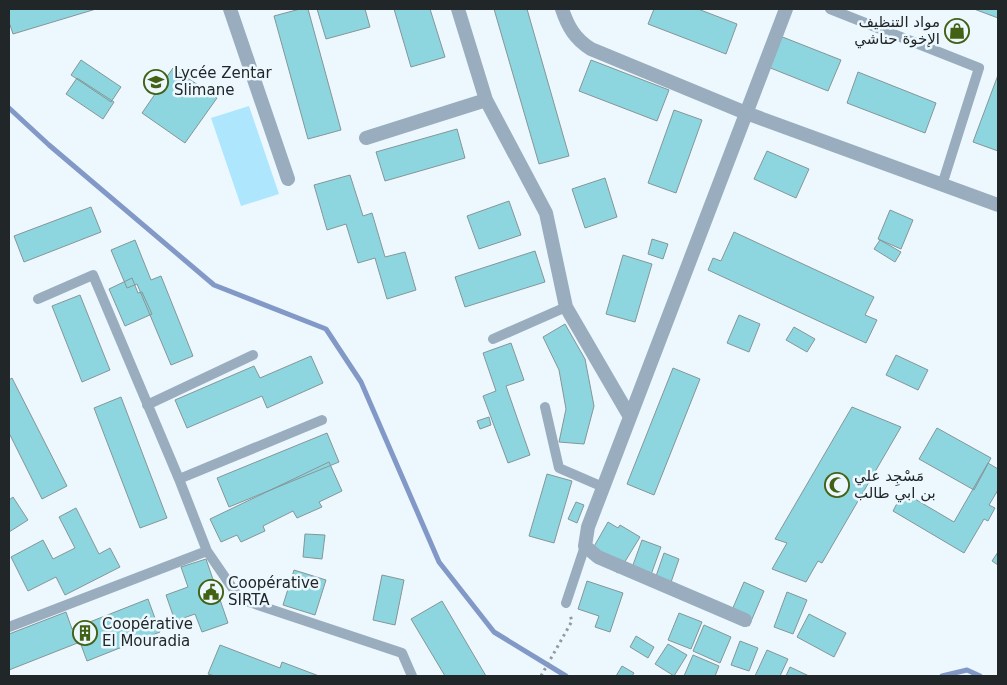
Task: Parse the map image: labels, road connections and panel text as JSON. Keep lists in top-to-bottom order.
{
  "places": {
    "shop": ["مواد التنظيف الإخوة حناشي"],
    "school or university": ["Lycée Zentar Slimane"],
    "mosque": ["مَسْجِد علي بن ابي طالب"],
    "public building": ["Coopérative SIRTA"],
    "building": ["Coopérative El Mouradia"]
  }
}
